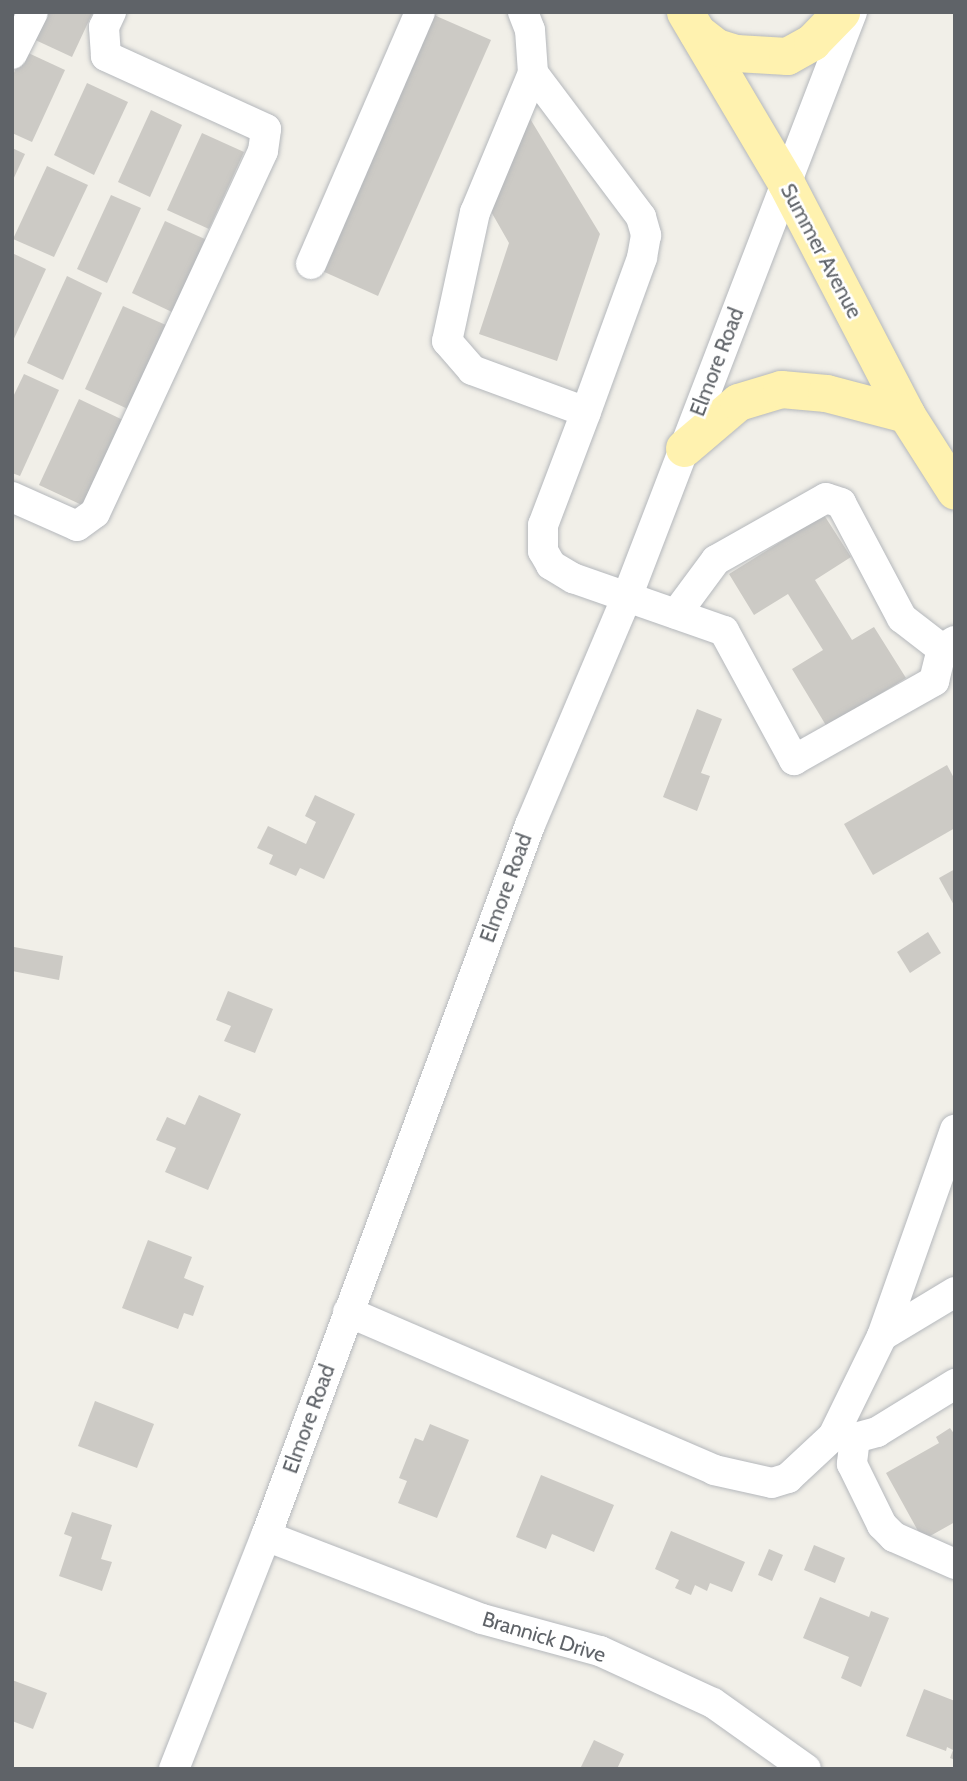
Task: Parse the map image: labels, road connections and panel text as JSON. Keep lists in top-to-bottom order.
{
  "streets": {
    "main road": ["Summer Avenue"],
    "street": ["Elmore Road", "Brannick Drive"]
  },
  "crossings": [
    ["Summer Avenue", "Elmore Road"],
    ["Elmore Road", "Brannick Drive"]
  ]
}
